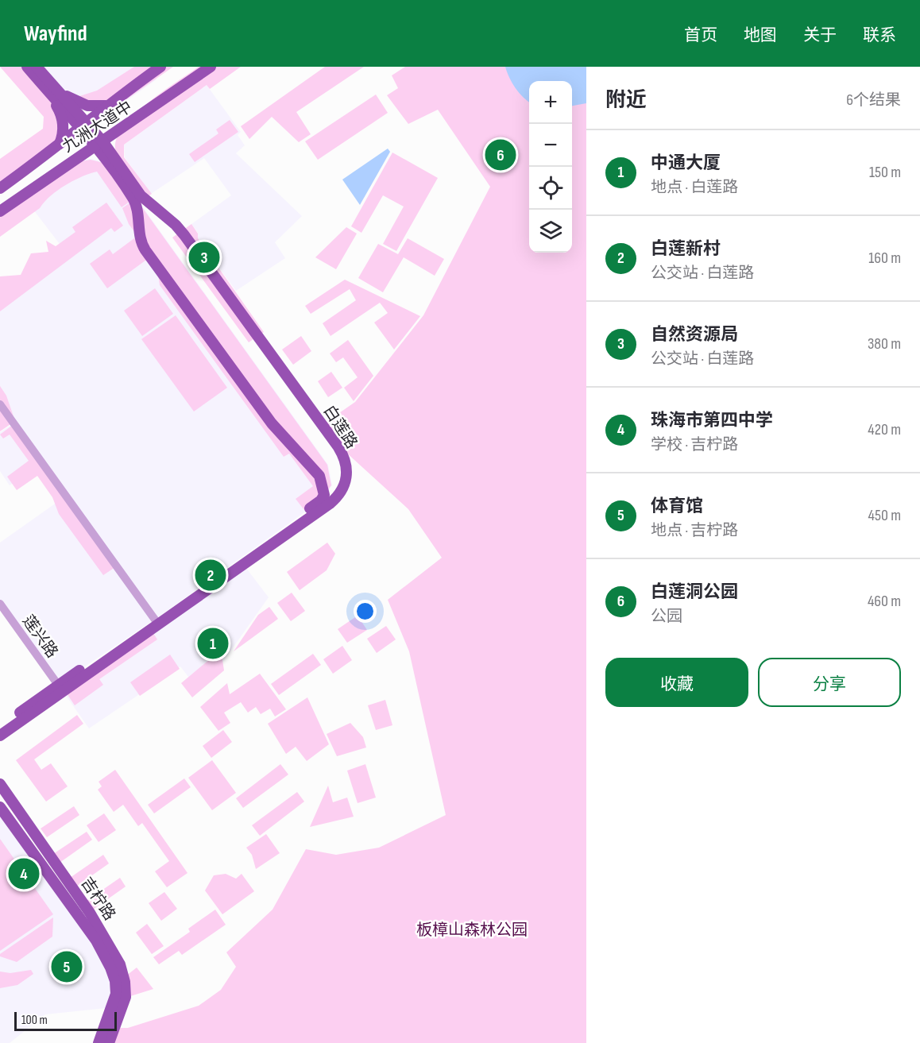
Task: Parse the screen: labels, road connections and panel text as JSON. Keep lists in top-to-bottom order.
{
  "streets": {
    "main road": ["九洲大道中", "白莲路", "吉柠路"],
    "street": ["莲兴路"]
  },
  "crossings": [
    ["九洲大道中", "白莲路"],
    ["白莲路", "莲兴路"]
  ],
  "parks": ["板樟山森林公园"],
  "scale_bar": "100 m",
  "page": {
    "header": "Wayfind",
    "nav": [
      "首页",
      "地图",
      "关于",
      "联系"
    ],
    "heading": ["附近", "6个结果"],
    "map_buttons": ["+", "−"],
    "list": [
      {
        "mark": "1",
        "name": "中通大厦",
        "note": "地点 · 白莲路",
        "value": "150 m"
      },
      {
        "mark": "2",
        "name": "白莲新村",
        "note": "公交站 · 白莲路",
        "value": "160 m"
      },
      {
        "mark": "3",
        "name": "自然资源局",
        "note": "公交站 · 白莲路",
        "value": "380 m"
      },
      {
        "mark": "4",
        "name": "珠海市第四中学",
        "note": "学校 · 吉柠路",
        "value": "420 m"
      },
      {
        "mark": "5",
        "name": "体育馆",
        "note": "地点 · 吉柠路",
        "value": "450 m"
      },
      {
        "mark": "6",
        "name": "白莲洞公园",
        "note": "公园",
        "value": "460 m"
      }
    ],
    "pins": [
      "6",
      "3",
      "2",
      "1",
      "4",
      "5"
    ],
    "buttons": ["收藏", "分享"],
    "scale": "100 m"
  }
}
